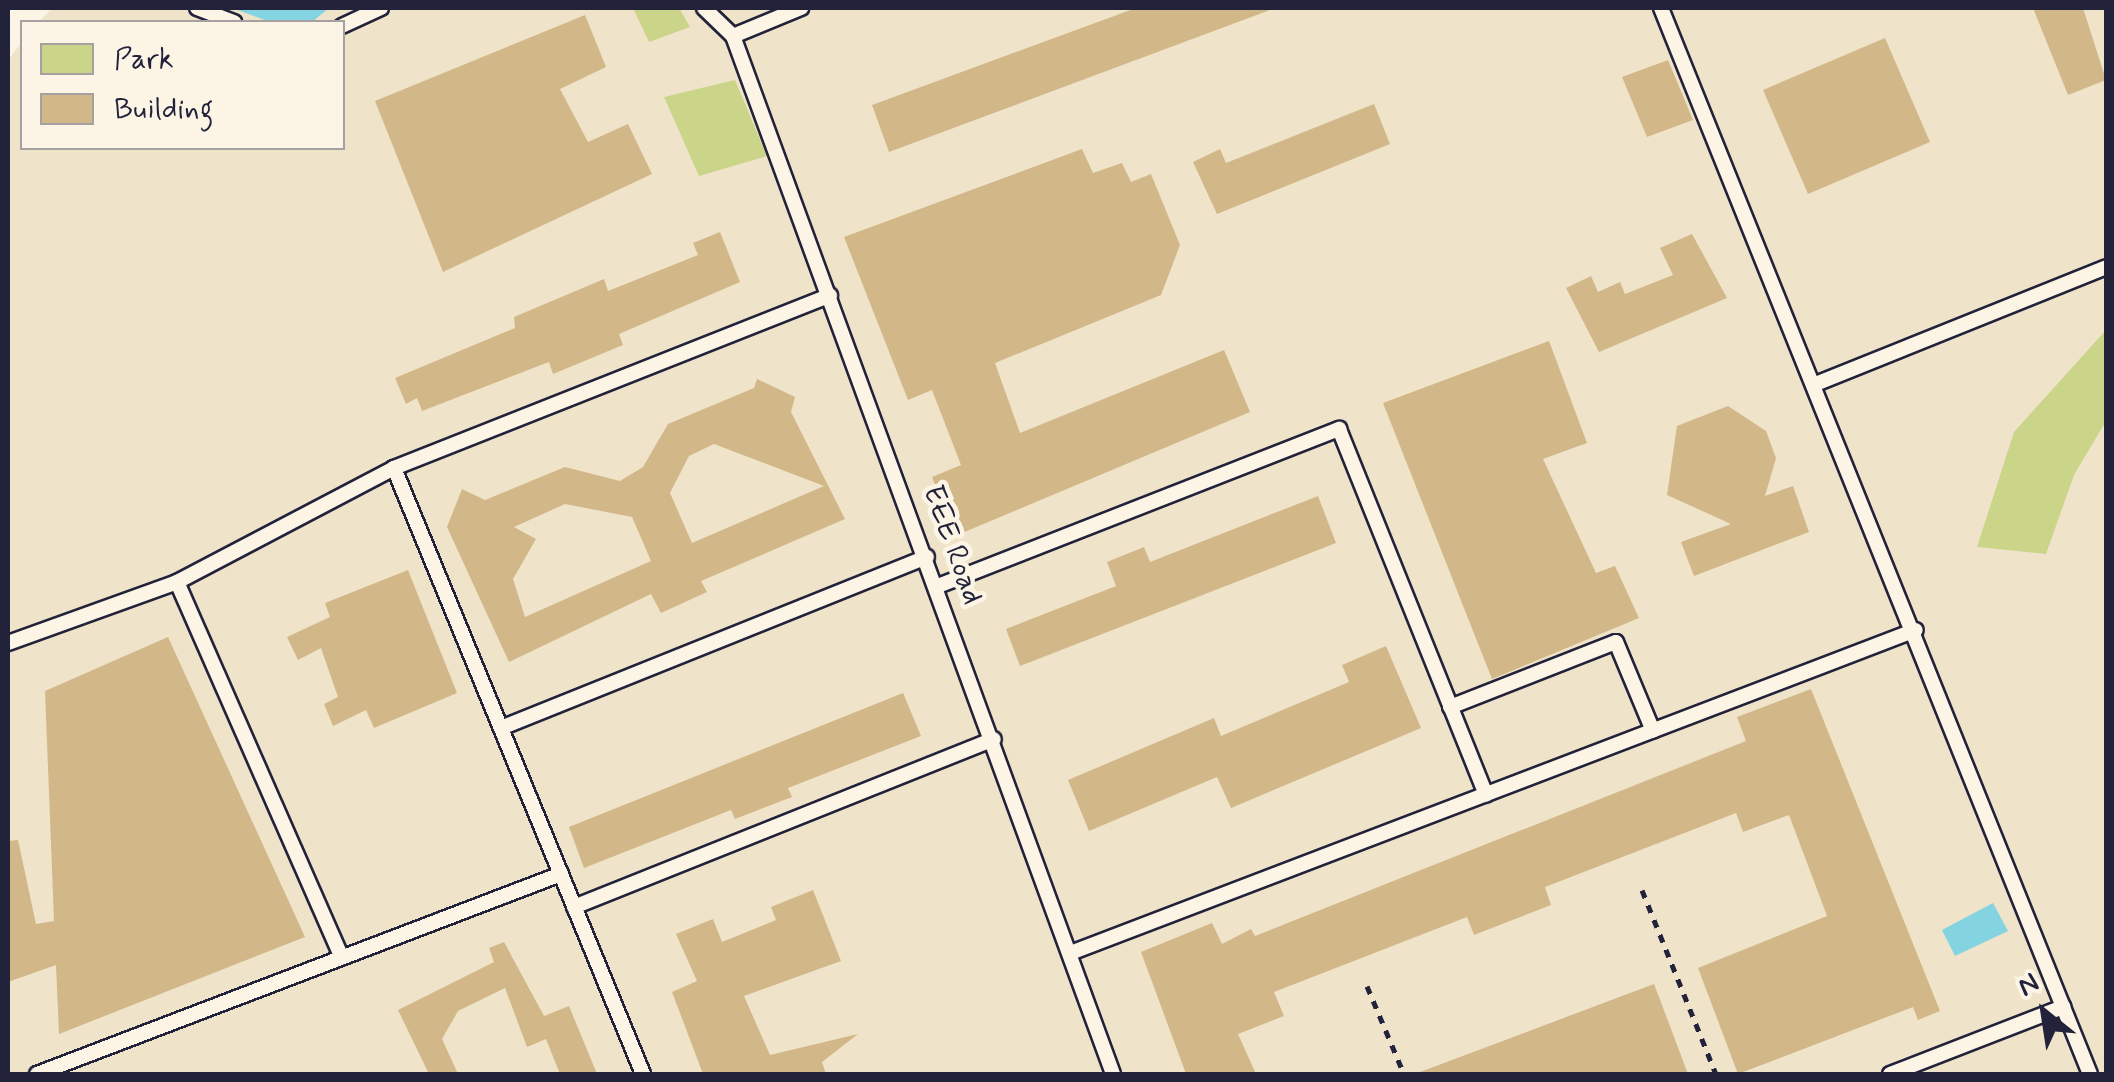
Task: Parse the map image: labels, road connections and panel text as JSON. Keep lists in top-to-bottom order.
{
  "streets": {
    "lane": ["EEE Road"]
  },
  "legend": ["Park", "Building"],
  "north": "top left"
}
